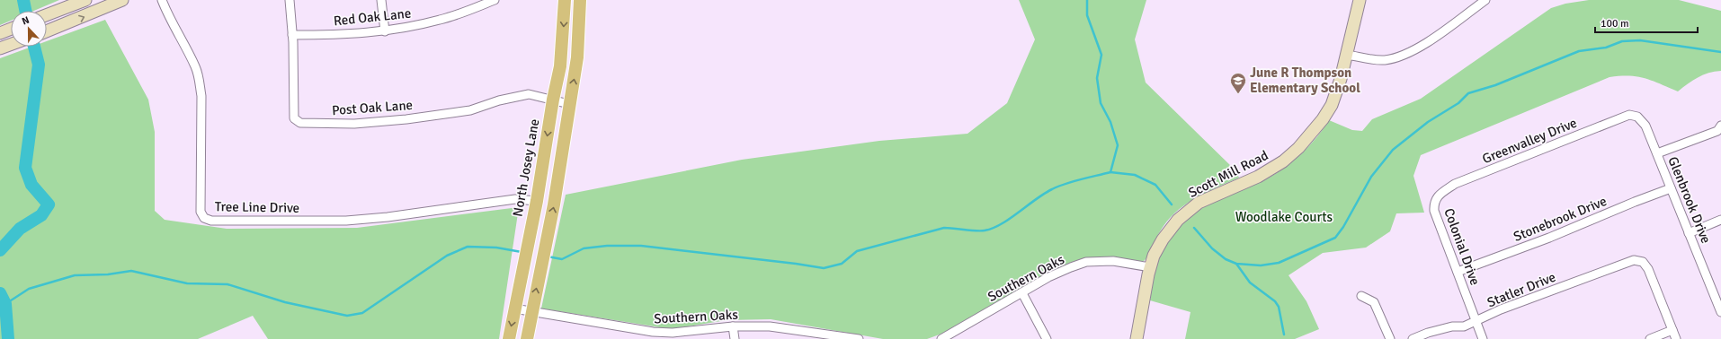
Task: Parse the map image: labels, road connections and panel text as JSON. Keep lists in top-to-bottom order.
{
  "streets": {
    "main road": ["North Josey Lane"],
    "street": [
      "Red Oak Lane",
      "Post Oak Lane",
      "Greenvalley Drive",
      "Scott Mill Road",
      "Glenbrook Drive",
      "Tree Line Drive",
      "Stonebrook Drive",
      "Colonial Drive",
      "Southern Oaks",
      "Statler Drive"
    ]
  },
  "crossings": [
    ["Red Oak Lane", "Post Oak Lane"],
    ["Post Oak Lane", "North Josey Lane"],
    ["Greenvalley Drive", "Glenbrook Drive"],
    ["Greenvalley Drive", "Colonial Drive"],
    ["North Josey Lane", "Tree Line Drive"],
    ["North Josey Lane", "Southern Oaks"],
    ["Scott Mill Road", "Southern Oaks"],
    ["Glenbrook Drive", "Stonebrook Drive"],
    ["Stonebrook Drive", "Colonial Drive"],
    ["Colonial Drive", "Statler Drive"]
  ],
  "parks": ["Woodlake Courts"],
  "places": {
    "school or university": ["June R Thompson Elementary School"]
  },
  "scale_bar": "100 m",
  "north": "top"
}
